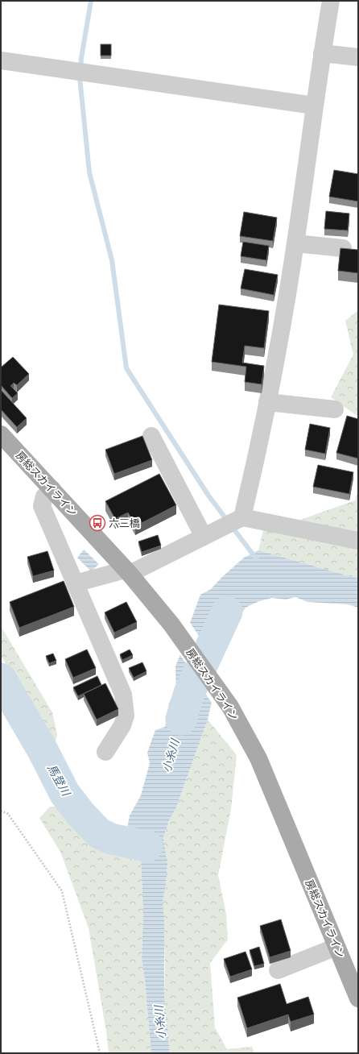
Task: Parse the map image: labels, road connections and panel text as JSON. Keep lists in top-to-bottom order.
{
  "streets": {
    "main road": ["房総スカイライン"]
  },
  "water": ["小糸川", "馬登川"],
  "places": {
    "bus stop": ["六三橋"]
  }
}
